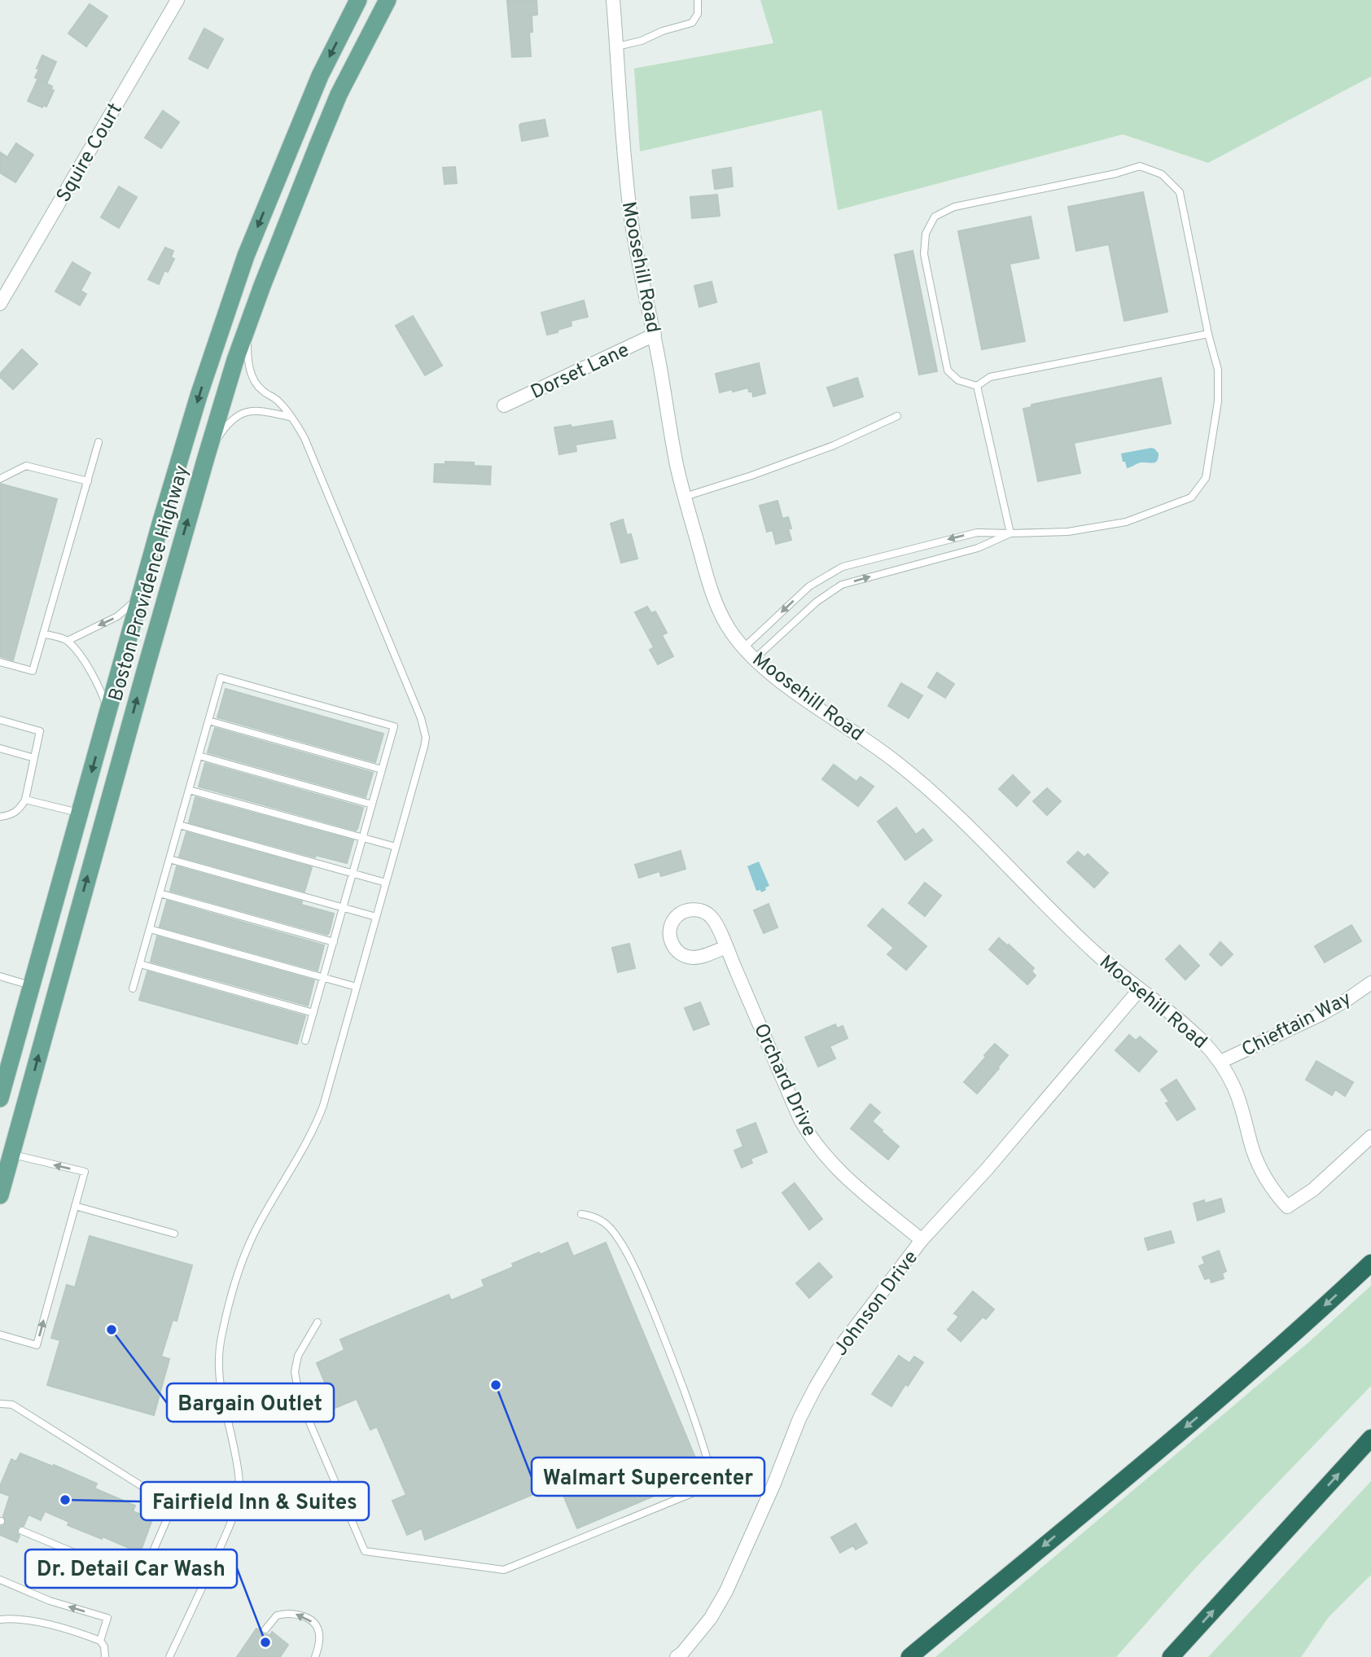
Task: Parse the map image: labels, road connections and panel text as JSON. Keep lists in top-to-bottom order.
{
  "streets": {
    "main road": ["Boston Providence Highway"],
    "street": [
      "Squire Court",
      "Moosehill Road",
      "Dorset Lane",
      "Chieftain Way",
      "Orchard Drive",
      "Johnson Drive"
    ]
  },
  "crossings": [
    ["Moosehill Road", "Dorset Lane"],
    ["Moosehill Road", "Chieftain Way"],
    ["Moosehill Road", "Johnson Drive"],
    ["Orchard Drive", "Johnson Drive"]
  ],
  "places": [
    "Bargain Outlet",
    "Walmart Supercenter",
    "Fairfield Inn & Suites",
    "Dr. Detail Car Wash"
  ]
}
